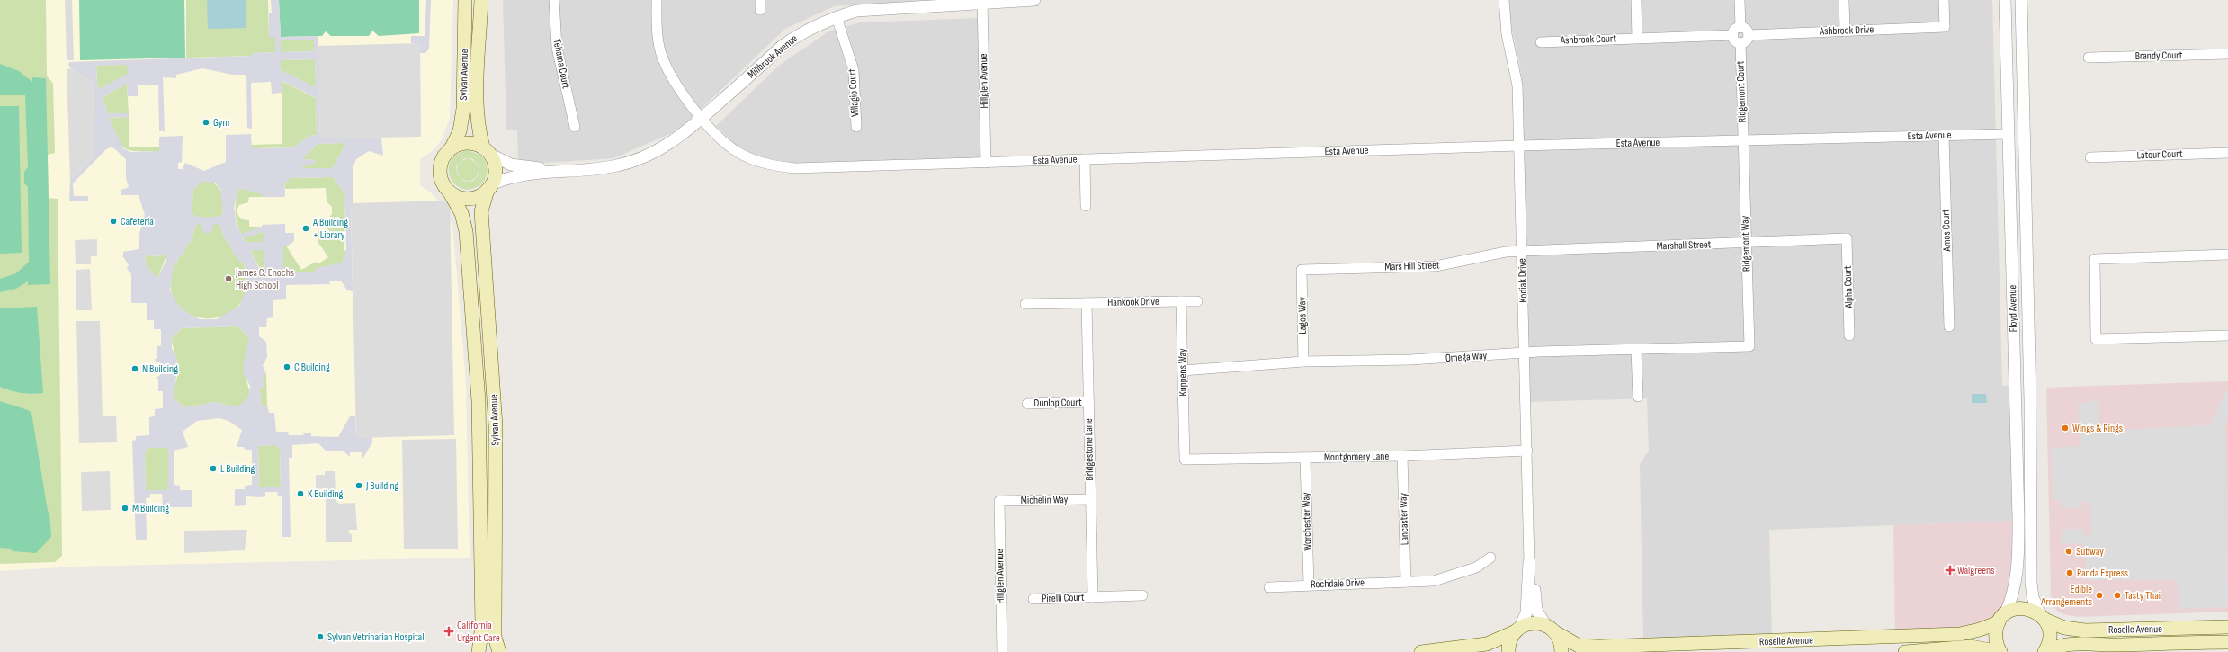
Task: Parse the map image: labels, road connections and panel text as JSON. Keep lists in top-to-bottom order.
{
  "streets": {
    "main road": ["Sylvan Avenue", "Roselle Avenue"],
    "street": [
      "Ashbrook Drive",
      "Ashbrook Court",
      "Brandy Court",
      "Millbrook Avenue",
      "Tehama Court",
      "Hillglen Avenue",
      "Ridgemont Court",
      "Villagio Court",
      "Esta Avenue",
      "Latour Court",
      "Amos Court",
      "Ridgemont Way",
      "Marshall Street",
      "Mars Hill Street",
      "Kodiak Drive",
      "Alpha Court",
      "Hankook Drive",
      "Floyd Avenue",
      "Lagos Way",
      "Omega Way",
      "Kuppens Way",
      "Dunlop Court",
      "Bridgestone Lane",
      "Montgomery Lane",
      "Michelin Way",
      "Lancaster Way",
      "Worchester Way",
      "Rochdale Drive",
      "Pirelli Court"
    ]
  },
  "crossings": [
    ["Ashbrook Drive", "Ridgemont Court"],
    ["Millbrook Avenue", "Sylvan Avenue"],
    ["Millbrook Avenue", "Hillglen Avenue"],
    ["Millbrook Avenue", "Villagio Court"],
    ["Millbrook Avenue", "Esta Avenue"],
    ["Hillglen Avenue", "Esta Avenue"],
    ["Hillglen Avenue", "Michelin Way"],
    ["Ridgemont Court", "Esta Avenue"],
    ["Ridgemont Court", "Ridgemont Way"],
    ["Esta Avenue", "Amos Court"],
    ["Esta Avenue", "Ridgemont Way"],
    ["Esta Avenue", "Kodiak Drive"],
    ["Esta Avenue", "Floyd Avenue"],
    ["Ridgemont Way", "Marshall Street"],
    ["Ridgemont Way", "Omega Way"],
    ["Marshall Street", "Mars Hill Street"],
    ["Marshall Street", "Kodiak Drive"],
    ["Marshall Street", "Alpha Court"],
    ["Mars Hill Street", "Kodiak Drive"],
    ["Mars Hill Street", "Lagos Way"],
    ["Kodiak Drive", "Omega Way"],
    ["Kodiak Drive", "Montgomery Lane"],
    ["Kodiak Drive", "Roselle Avenue"],
    ["Hankook Drive", "Kuppens Way"],
    ["Hankook Drive", "Bridgestone Lane"],
    ["Floyd Avenue", "Roselle Avenue"],
    ["Lagos Way", "Omega Way"],
    ["Omega Way", "Kuppens Way"],
    ["Kuppens Way", "Montgomery Lane"],
    ["Dunlop Court", "Bridgestone Lane"],
    ["Bridgestone Lane", "Michelin Way"],
    ["Bridgestone Lane", "Pirelli Court"],
    ["Montgomery Lane", "Lancaster Way"],
    ["Montgomery Lane", "Worchester Way"],
    ["Lancaster Way", "Rochdale Drive"],
    ["Worchester Way", "Rochdale Drive"]
  ],
  "places": {
    "other": [
      "Gym",
      "Cafeteria",
      "A Building + Library",
      "James C. Enochs High School",
      "C Building",
      "N Building",
      "Wings & Rings",
      "L Building",
      "J Building",
      "K Building",
      "M Building",
      "Subway",
      "Panda Express",
      "Edible Arrangements",
      "Tasty Thai",
      "Sylvan Vetrinarian Hospital"
    ],
    "health": ["Walgreens", "California Urgent Care"]
  }
}
